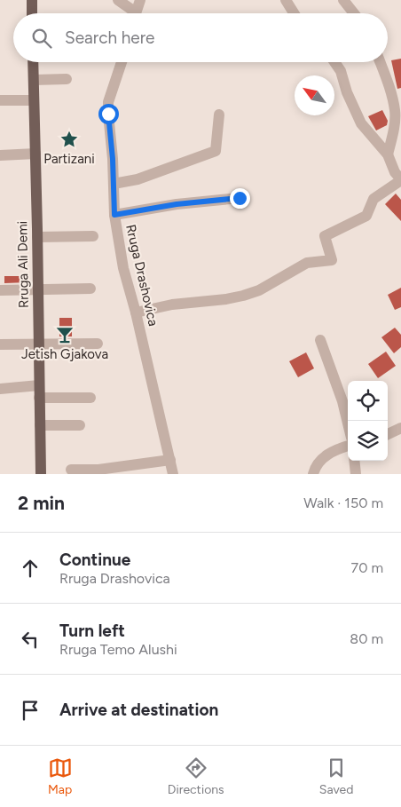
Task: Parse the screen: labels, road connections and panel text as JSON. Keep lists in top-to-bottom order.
{
  "streets": {
    "main road": ["Rruga Ali Demi"],
    "street": ["Rruga Drashovica"]
  },
  "places": {
    "place": ["Partizani"],
    "bar": ["Jetish Gjakova"]
  },
  "north": "top left",
  "page": {
    "search": "Search here",
    "heading": ["2 min", "Walk · 150 m"],
    "list": [
      ["Continue", "Rruga Drashovica", "70 m"],
      ["Turn left", "Rruga Temo Alushi", "80 m"],
      "Arrive at destination"
    ],
    "nav": ["Map", "Directions", "Saved"]
  }
}
